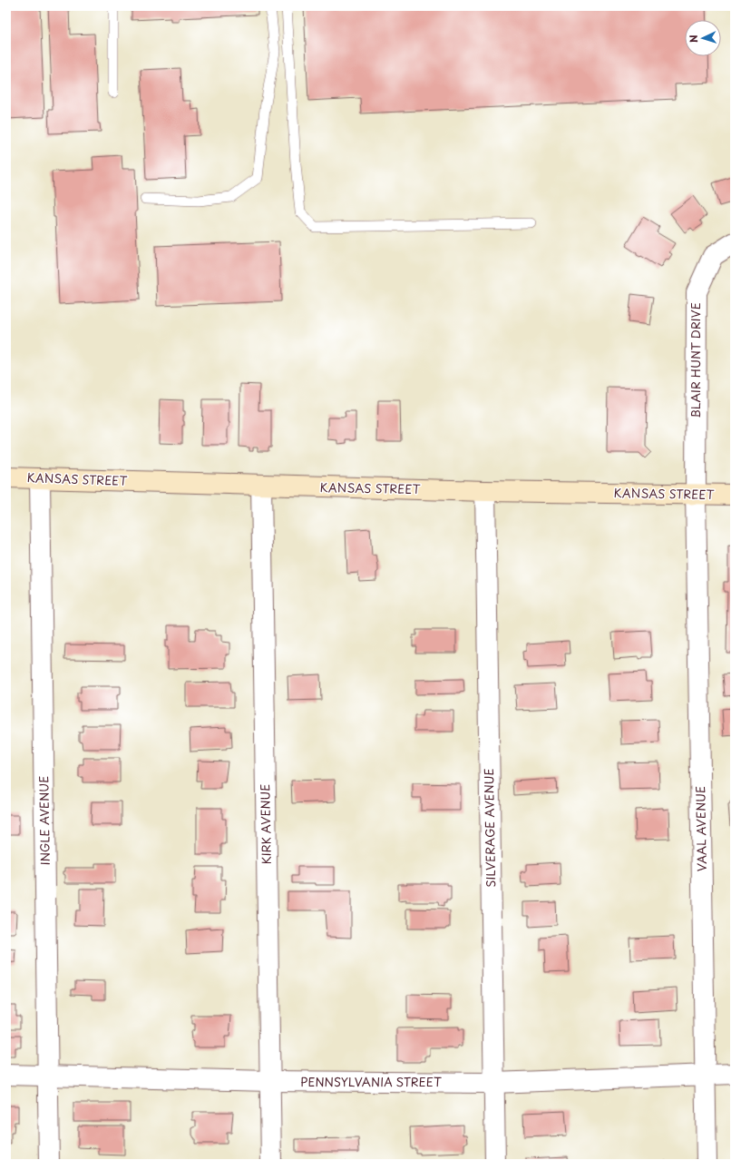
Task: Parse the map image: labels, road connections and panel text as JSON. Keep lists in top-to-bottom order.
{
  "streets": {
    "street": [
      "BLAIR HUNT DRIVE",
      "KANSAS STREET",
      "INGLE AVENUE",
      "KIRK AVENUE",
      "SILVERAGE AVENUE",
      "VAAL AVENUE",
      "PENNSYLVANIA STREET"
    ]
  },
  "crossings": [
    ["BLAIR HUNT DRIVE", "KANSAS STREET"],
    ["BLAIR HUNT DRIVE", "VAAL AVENUE"],
    ["KANSAS STREET", "INGLE AVENUE"],
    ["KANSAS STREET", "KIRK AVENUE"],
    ["KANSAS STREET", "SILVERAGE AVENUE"],
    ["KANSAS STREET", "VAAL AVENUE"],
    ["INGLE AVENUE", "PENNSYLVANIA STREET"],
    ["KIRK AVENUE", "PENNSYLVANIA STREET"],
    ["SILVERAGE AVENUE", "PENNSYLVANIA STREET"],
    ["VAAL AVENUE", "PENNSYLVANIA STREET"]
  ],
  "north": "left"
}
